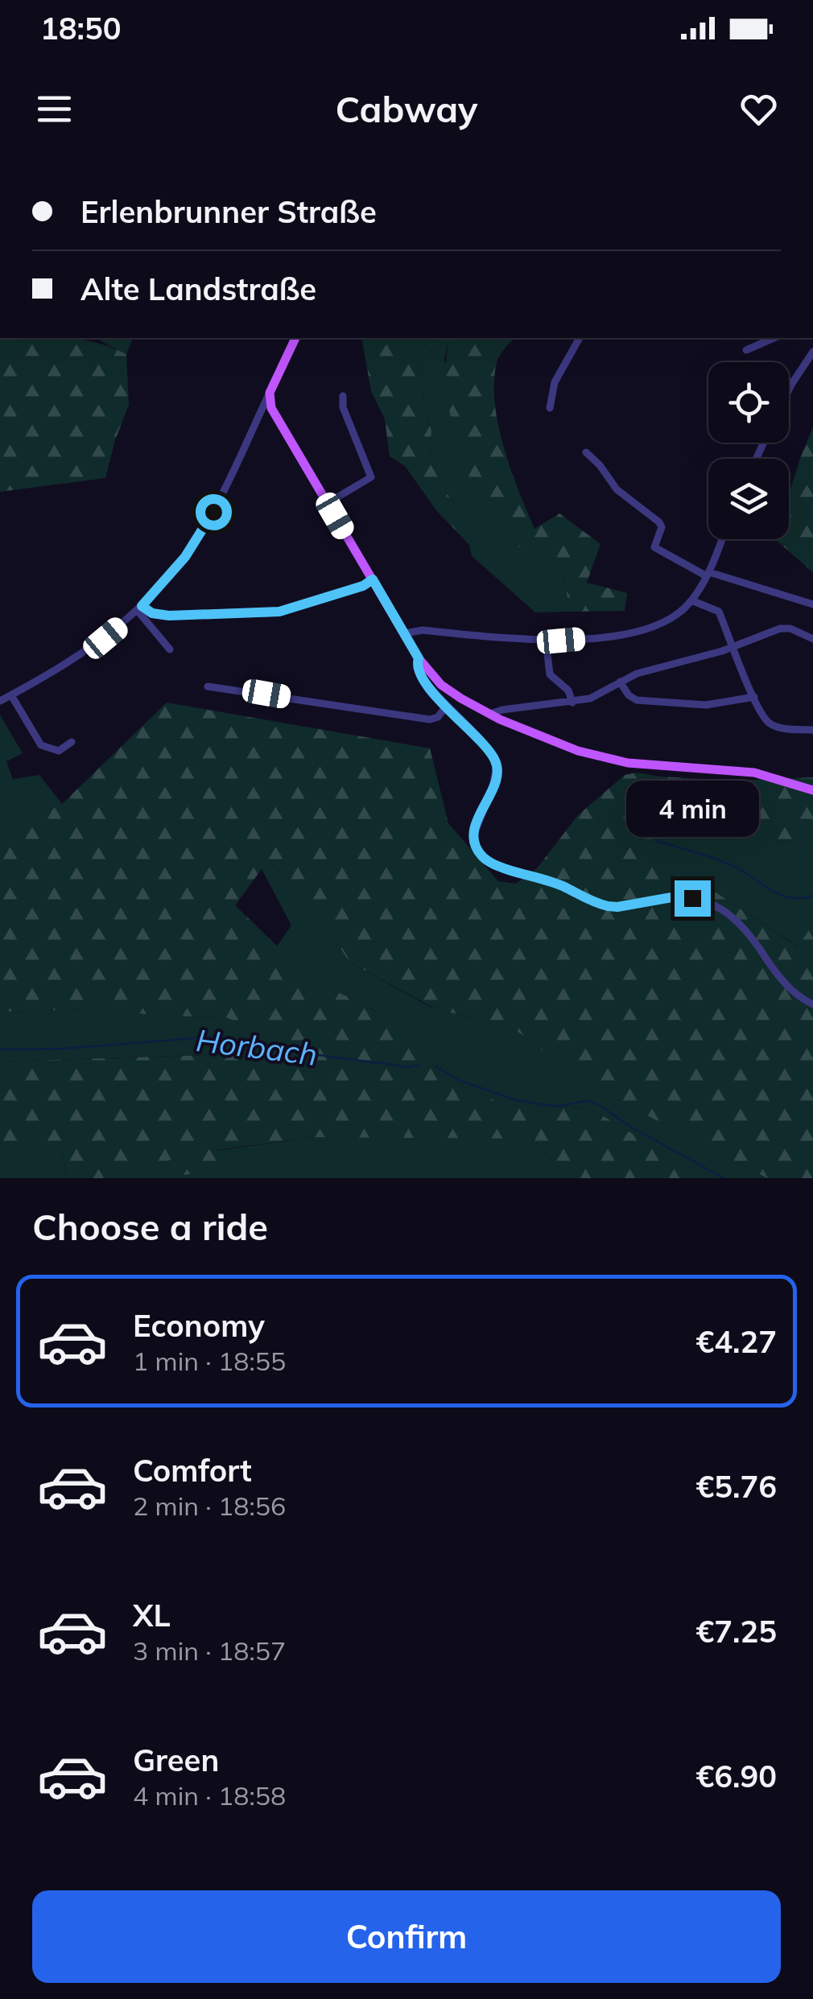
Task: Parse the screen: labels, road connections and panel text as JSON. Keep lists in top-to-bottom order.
{
  "water": ["Horbach"],
  "page": {
    "status": "18:50",
    "header": "Cabway",
    "banner": ["Erlenbrunner Straße", "Alte Landstraße"],
    "bubble": "4 min",
    "heading": "Choose a ride",
    "list": [
      {
        "name": "Economy",
        "note": "1 min · 18:55",
        "value": "€4.27"
      },
      {
        "name": "Comfort",
        "note": "2 min · 18:56",
        "value": "€5.76"
      },
      {
        "name": "XL",
        "note": "3 min · 18:57",
        "value": "€7.25"
      },
      {
        "name": "Green",
        "note": "4 min · 18:58",
        "value": "€6.90"
      }
    ],
    "buttons": "Confirm"
  }
}
